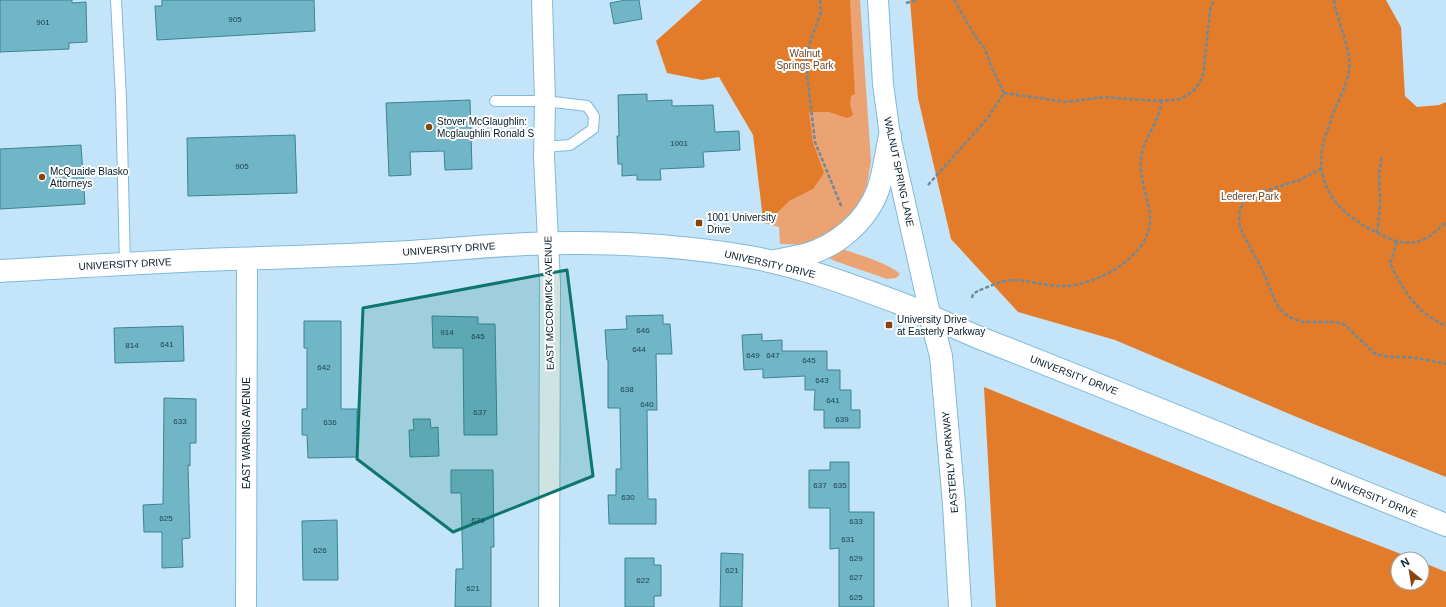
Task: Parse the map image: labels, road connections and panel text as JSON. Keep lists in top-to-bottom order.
{
  "streets": {
    "main road": ["UNIVERSITY DRIVE", "EASTERLY PARKWAY"],
    "street": ["WALNUT SPRING LANE", "EAST MCCORMICK AVENUE", "EAST WARING AVENUE"]
  },
  "crossings": [
    ["WALNUT SPRING LANE", "UNIVERSITY DRIVE"],
    ["WALNUT SPRING LANE", "EASTERLY PARKWAY"],
    ["UNIVERSITY DRIVE", "EAST MCCORMICK AVENUE"],
    ["UNIVERSITY DRIVE", "EAST WARING AVENUE"],
    ["UNIVERSITY DRIVE", "EASTERLY PARKWAY"]
  ],
  "parks": ["Walnut Springs Park", "Lederer Park"],
  "places": {
    "other": ["Stover McGlaughlin: Mcglaughlin Ronald S", "McQuaide Blasko Attorneys"],
    "transit": ["1001 University Drive", "University Drive at Easterly Parkway"]
  },
  "house_numbers": [
    "905",
    "901",
    "1001",
    "905",
    "646",
    "914",
    "645",
    "641",
    "814",
    "644",
    "649",
    "647",
    "645",
    "642",
    "643",
    "638",
    "641",
    "640",
    "637",
    "639",
    "633",
    "636",
    "637",
    "635",
    "630",
    "625",
    "629",
    "633",
    "631",
    "626",
    "629",
    "621",
    "627",
    "622",
    "621",
    "625"
  ],
  "north": "top left"
}
